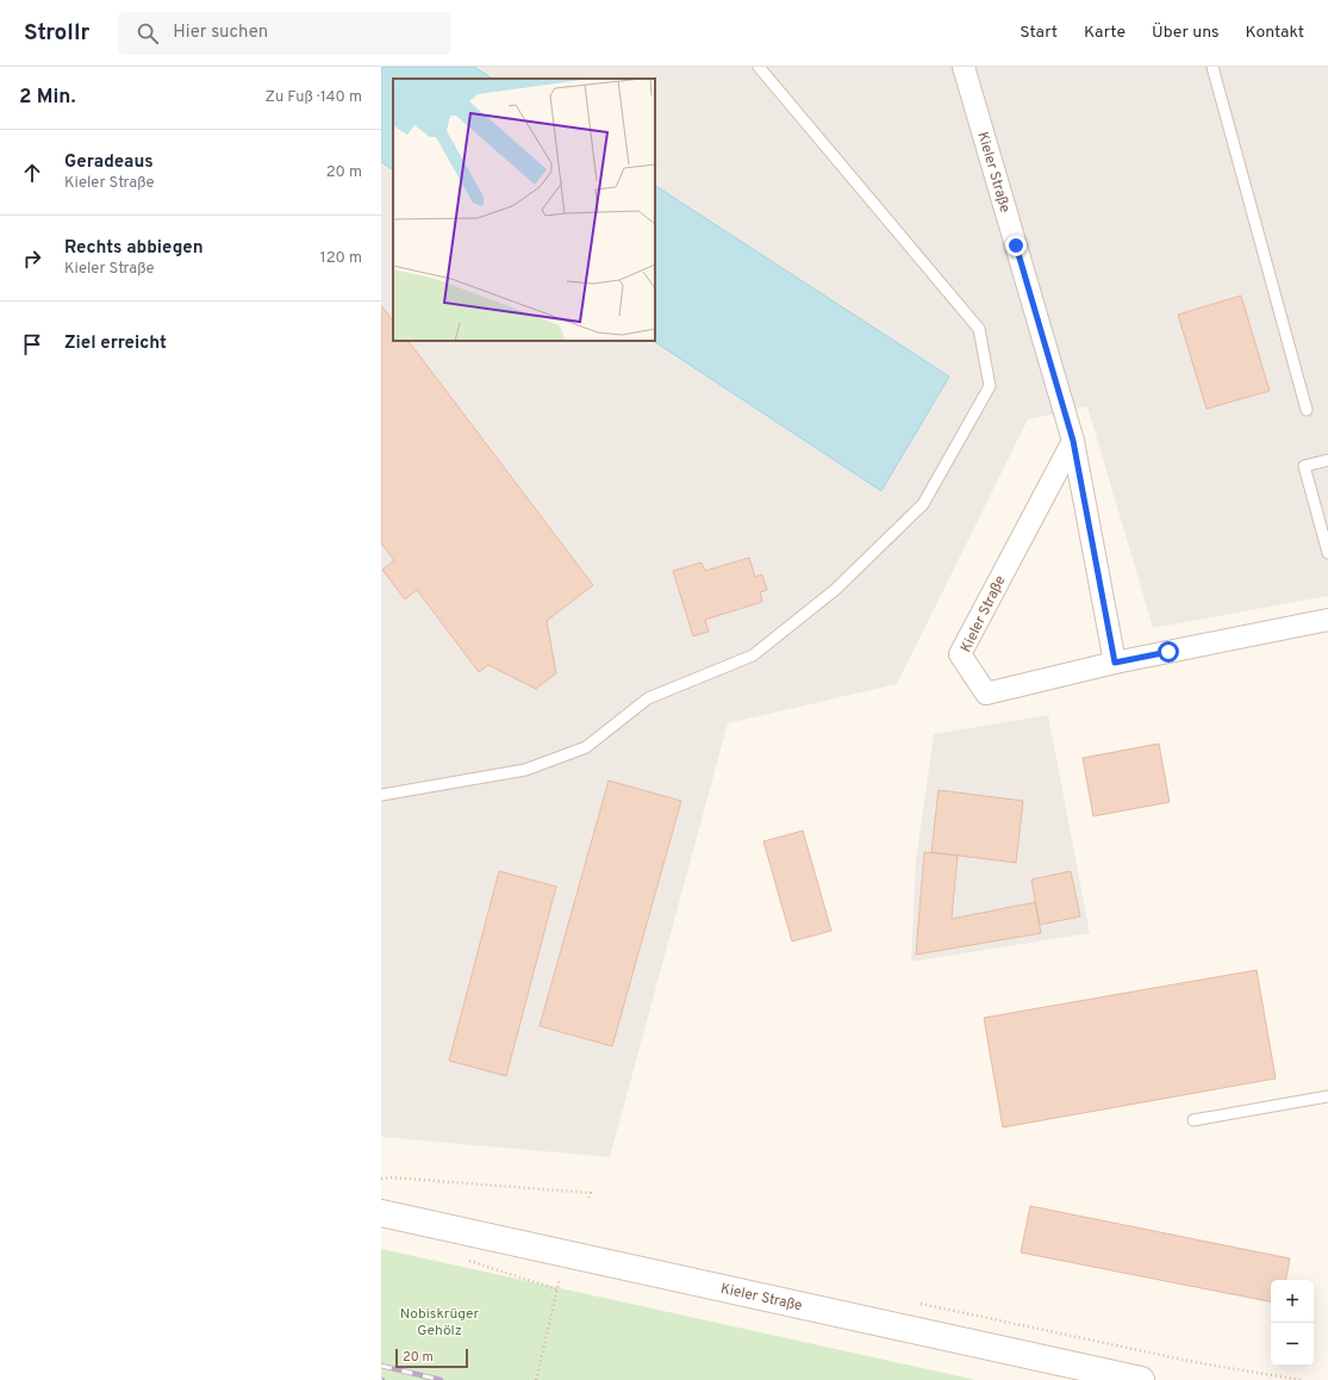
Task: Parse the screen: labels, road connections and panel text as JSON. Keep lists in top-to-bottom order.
{
  "streets": {
    "main road": ["Kieler Straße"]
  },
  "parks": ["Nobiskrüger Gehölz"],
  "scale_bar": "20 m",
  "page": {
    "header": "Strollr",
    "search": "Hier suchen",
    "nav": [
      "Start",
      "Karte",
      "Über uns",
      "Kontakt"
    ],
    "heading": ["2 Min.", "Zu Fuß · 140 m"],
    "list": [
      ["Geradeaus", "Kieler Straße", "20 m"],
      ["Rechts abbiegen", "Kieler Straße", "120 m"],
      "Ziel erreicht"
    ],
    "map_buttons": ["+", "−"],
    "scale": "20 m"
  }
}
